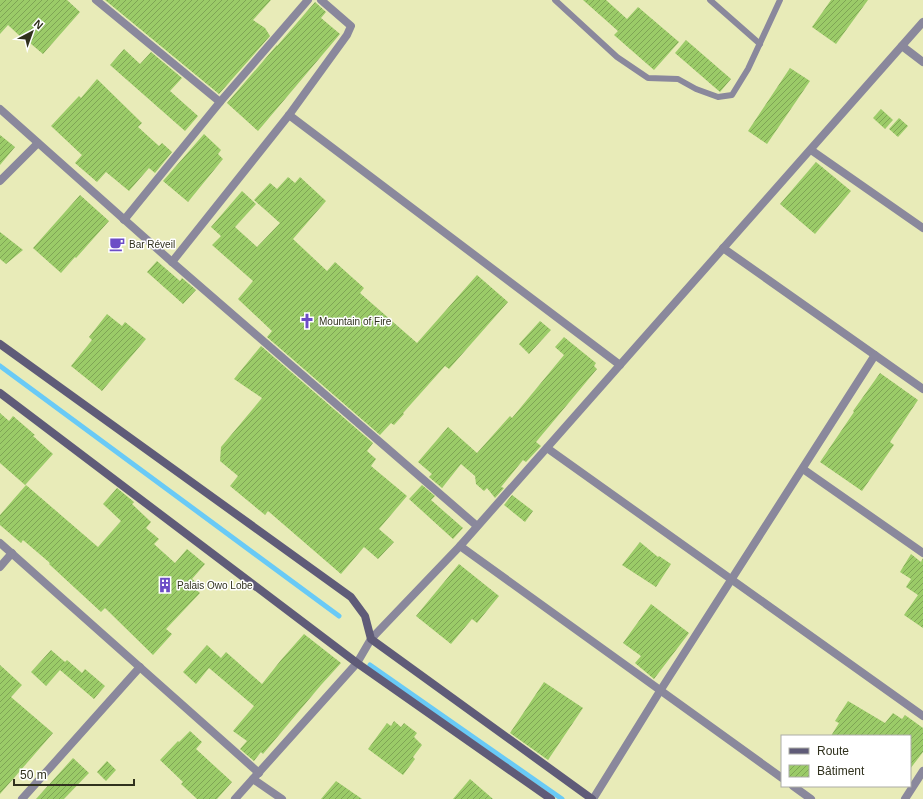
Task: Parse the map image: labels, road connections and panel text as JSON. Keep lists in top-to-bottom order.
{
  "places": {
    "cafe": ["Bar Réveil"],
    "church": ["Mountain of Fire"],
    "building": ["Palais Owo Lobe"]
  },
  "legend": ["Route", "Bâtiment"],
  "scale_bar": "50 m",
  "north": "top right"
}
